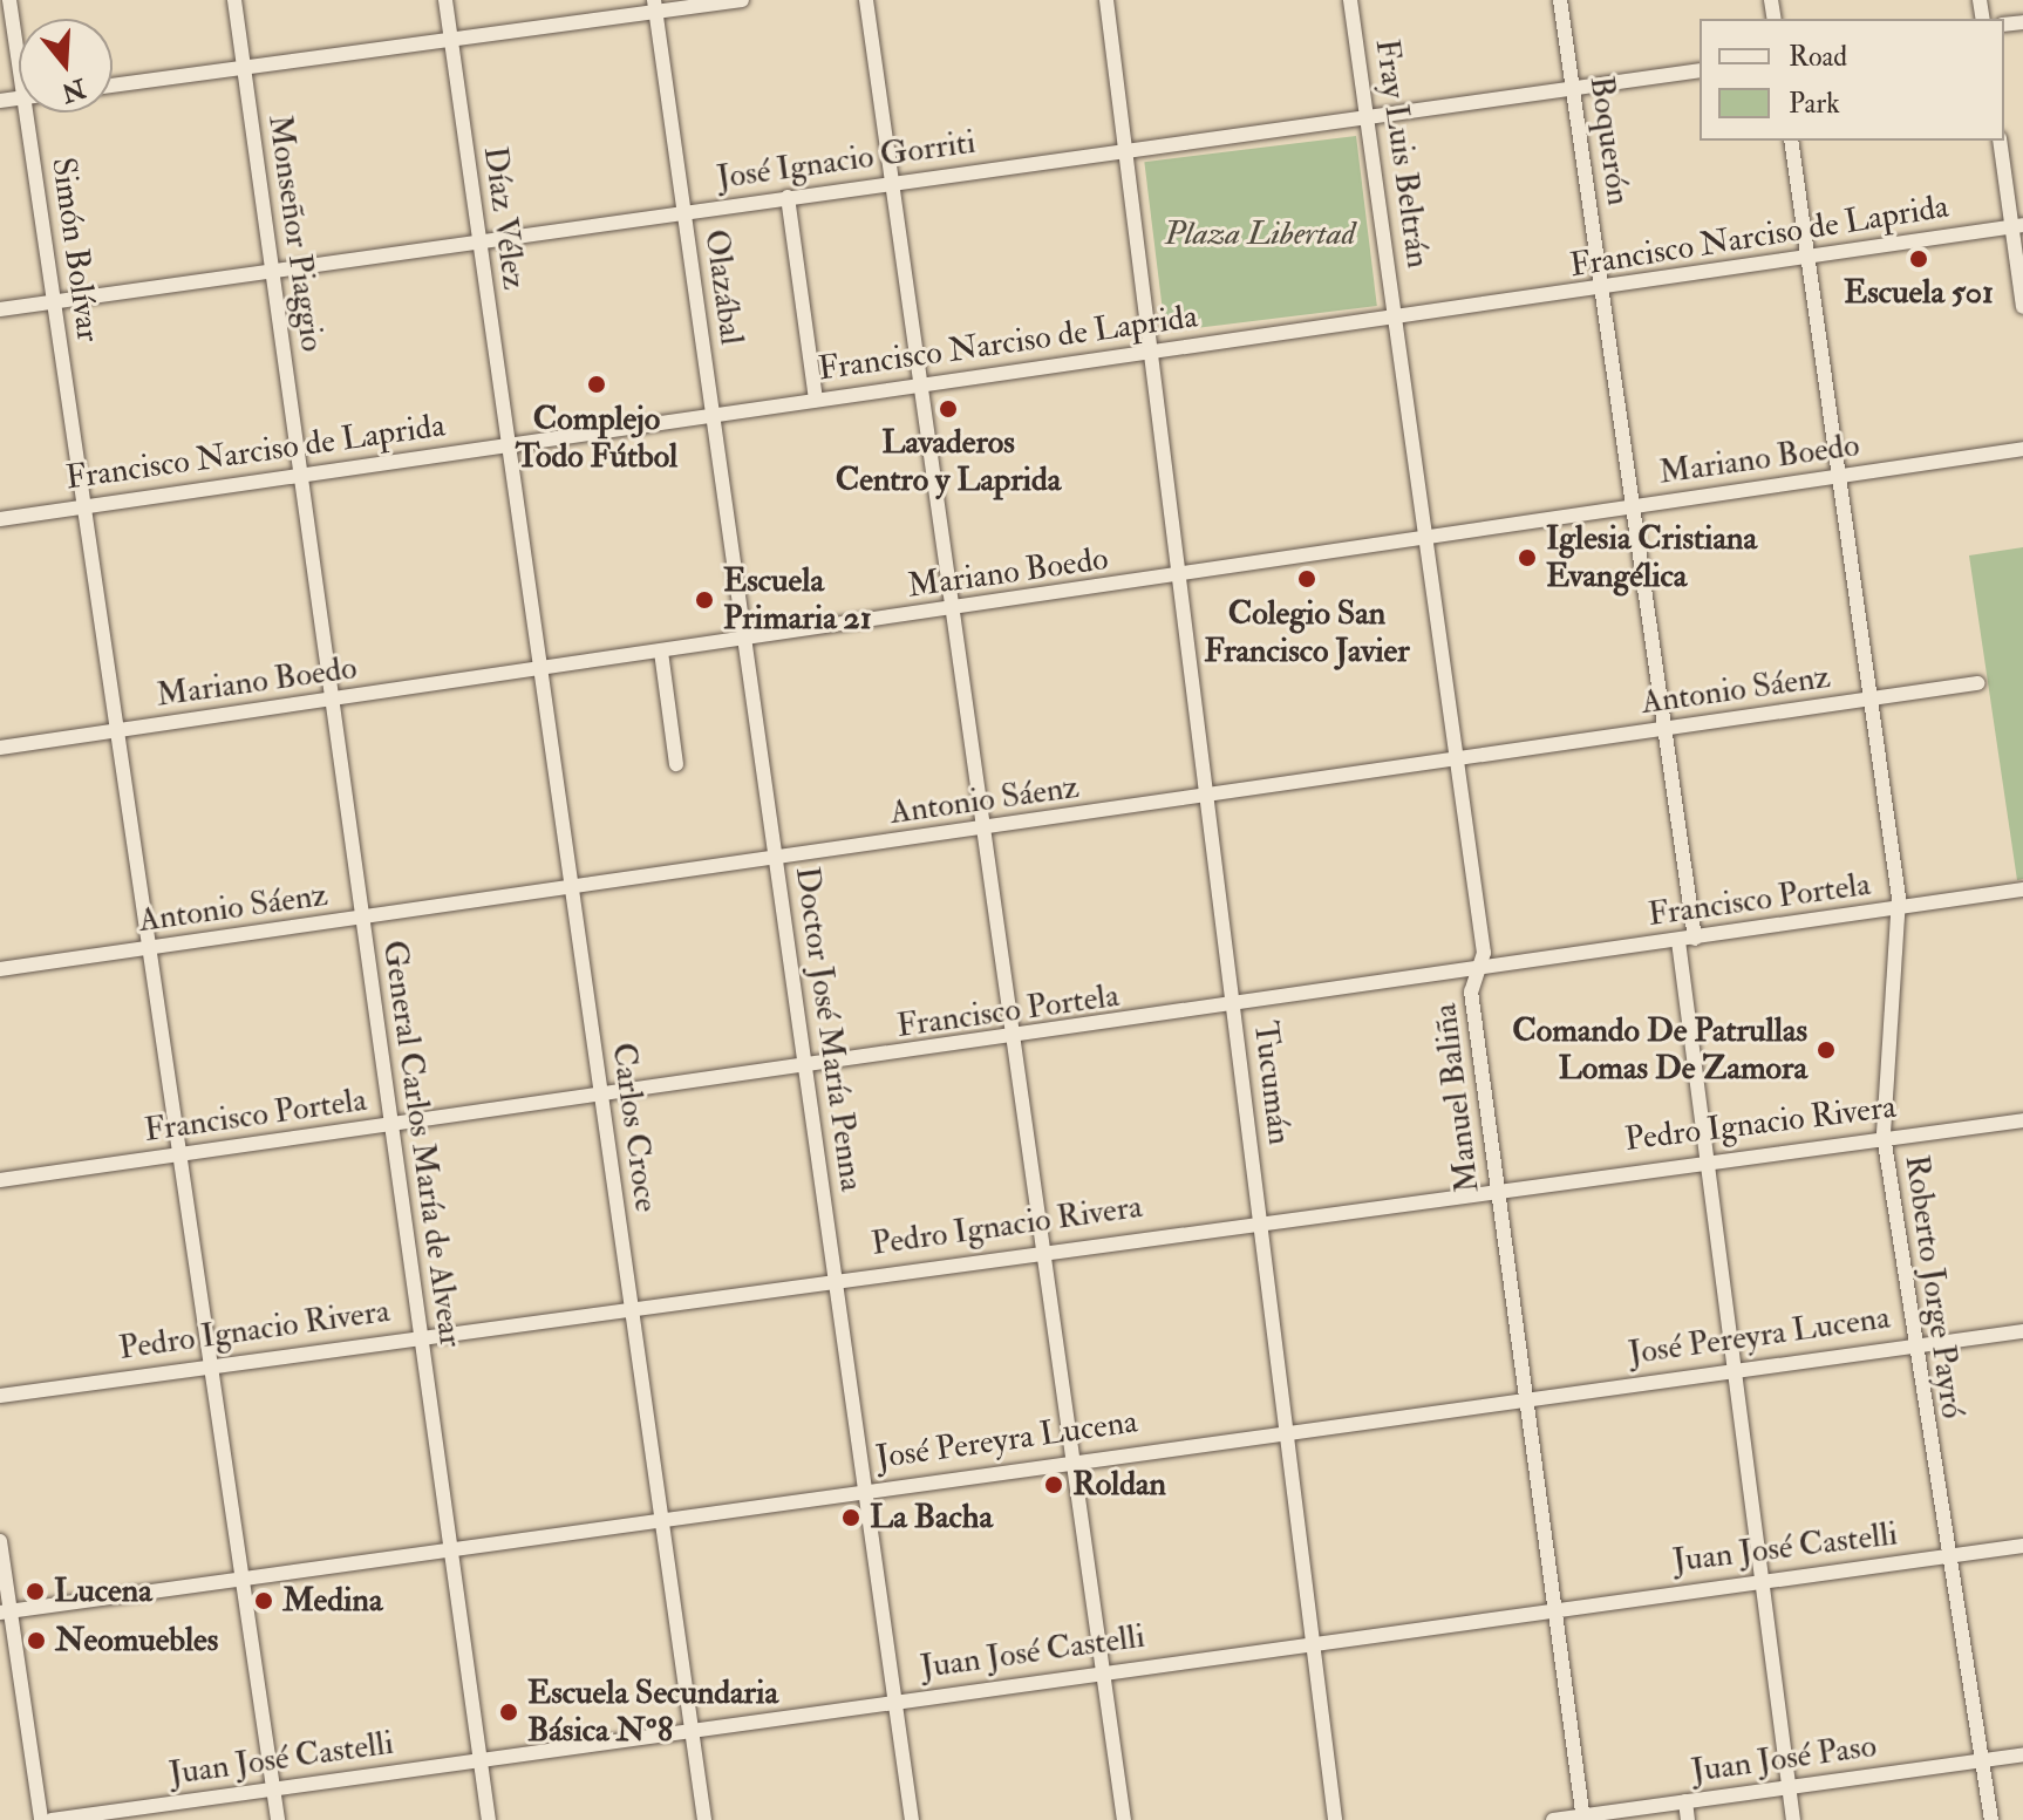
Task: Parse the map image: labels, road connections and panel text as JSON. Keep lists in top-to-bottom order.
{
  "streets": {
    "street": [
      "Boquerón",
      "Fray Luis Beltrán",
      "José Ignacio Gorriti",
      "Díaz Vélez",
      "Monseñor Piaggio",
      "Francisco Narciso de Laprida",
      "Simón Bolívar",
      "Olazábal",
      "Mariano Boedo",
      "Antonio Sáenz",
      "Francisco Portela",
      "Doctor José María Penna",
      "Tucumán",
      "Manuel Baliña",
      "Pedro Ignacio Rivera",
      "Carlos Croce",
      "General Carlos María de Alvear",
      "Roberto Jorge Payró",
      "José Pereyra Lucena",
      "Juan José Castelli",
      "Juan José Paso"
    ]
  },
  "crossings": [
    ["Boquerón", "José Ignacio Gorriti"],
    ["Boquerón", "Francisco Narciso de Laprida"],
    ["Boquerón", "Mariano Boedo"],
    ["Boquerón", "Antonio Sáenz"],
    ["Boquerón", "Francisco Portela"],
    ["Boquerón", "Pedro Ignacio Rivera"],
    ["Boquerón", "José Pereyra Lucena"],
    ["Boquerón", "Juan José Castelli"],
    ["Boquerón", "Juan José Paso"],
    ["Fray Luis Beltrán", "José Ignacio Gorriti"],
    ["Fray Luis Beltrán", "Francisco Narciso de Laprida"],
    ["Fray Luis Beltrán", "Manuel Baliña"],
    ["José Ignacio Gorriti", "Díaz Vélez"],
    ["José Ignacio Gorriti", "Monseñor Piaggio"],
    ["José Ignacio Gorriti", "Simón Bolívar"],
    ["José Ignacio Gorriti", "Olazábal"],
    ["José Ignacio Gorriti", "Tucumán"],
    ["Díaz Vélez", "Francisco Narciso de Laprida"],
    ["Díaz Vélez", "Carlos Croce"],
    ["Monseñor Piaggio", "Francisco Narciso de Laprida"],
    ["Monseñor Piaggio", "General Carlos María de Alvear"],
    ["Francisco Narciso de Laprida", "Simón Bolívar"],
    ["Francisco Narciso de Laprida", "Olazábal"],
    ["Francisco Narciso de Laprida", "Doctor José María Penna"],
    ["Francisco Narciso de Laprida", "Tucumán"],
    ["Francisco Narciso de Laprida", "Manuel Baliña"],
    ["Francisco Narciso de Laprida", "Carlos Croce"],
    ["Francisco Narciso de Laprida", "General Carlos María de Alvear"],
    ["Francisco Narciso de Laprida", "Roberto Jorge Payró"],
    ["Simón Bolívar", "Mariano Boedo"],
    ["Simón Bolívar", "Antonio Sáenz"],
    ["Simón Bolívar", "Francisco Portela"],
    ["Simón Bolívar", "Pedro Ignacio Rivera"],
    ["Simón Bolívar", "José Pereyra Lucena"],
    ["Simón Bolívar", "Juan José Castelli"],
    ["Olazábal", "Doctor José María Penna"],
    ["Mariano Boedo", "Doctor José María Penna"],
    ["Mariano Boedo", "Tucumán"],
    ["Mariano Boedo", "Manuel Baliña"],
    ["Mariano Boedo", "Carlos Croce"],
    ["Mariano Boedo", "General Carlos María de Alvear"],
    ["Mariano Boedo", "Roberto Jorge Payró"],
    ["Antonio Sáenz", "Doctor José María Penna"],
    ["Antonio Sáenz", "Tucumán"],
    ["Antonio Sáenz", "Manuel Baliña"],
    ["Antonio Sáenz", "Carlos Croce"],
    ["Antonio Sáenz", "General Carlos María de Alvear"],
    ["Antonio Sáenz", "Roberto Jorge Payró"],
    ["Francisco Portela", "Doctor José María Penna"],
    ["Francisco Portela", "Tucumán"],
    ["Francisco Portela", "Manuel Baliña"],
    ["Francisco Portela", "Carlos Croce"],
    ["Francisco Portela", "General Carlos María de Alvear"],
    ["Francisco Portela", "Roberto Jorge Payró"],
    ["Doctor José María Penna", "Pedro Ignacio Rivera"],
    ["Doctor José María Penna", "José Pereyra Lucena"],
    ["Doctor José María Penna", "Juan José Castelli"],
    ["Tucumán", "Pedro Ignacio Rivera"],
    ["Tucumán", "José Pereyra Lucena"],
    ["Tucumán", "Juan José Castelli"],
    ["Manuel Baliña", "Pedro Ignacio Rivera"],
    ["Manuel Baliña", "José Pereyra Lucena"],
    ["Manuel Baliña", "Juan José Castelli"],
    ["Manuel Baliña", "Juan José Paso"],
    ["Pedro Ignacio Rivera", "Carlos Croce"],
    ["Pedro Ignacio Rivera", "General Carlos María de Alvear"],
    ["Pedro Ignacio Rivera", "Roberto Jorge Payró"],
    ["Carlos Croce", "José Pereyra Lucena"],
    ["Carlos Croce", "Juan José Castelli"],
    ["General Carlos María de Alvear", "José Pereyra Lucena"],
    ["General Carlos María de Alvear", "Juan José Castelli"],
    ["Roberto Jorge Payró", "José Pereyra Lucena"],
    ["Roberto Jorge Payró", "Juan José Castelli"],
    ["Roberto Jorge Payró", "Juan José Paso"]
  ],
  "parks": ["Plaza Libertad"],
  "places": [
    "Escuela 501",
    "Complejo Todo Fútbol",
    "Lavaderos Centro y Laprida",
    "Iglesia Cristiana Evangélica",
    "Colegio San Francisco Javier",
    "Escuela Primaria 21",
    "Comando De Patrullas Lomas De Zamora",
    "Roldan",
    "La Bacha",
    "Lucena",
    "Medina",
    "Neomuebles",
    "Escuela Secundaria Básica Nº8"
  ],
  "legend": ["Road", "Park"],
  "north": "bottom"
}
